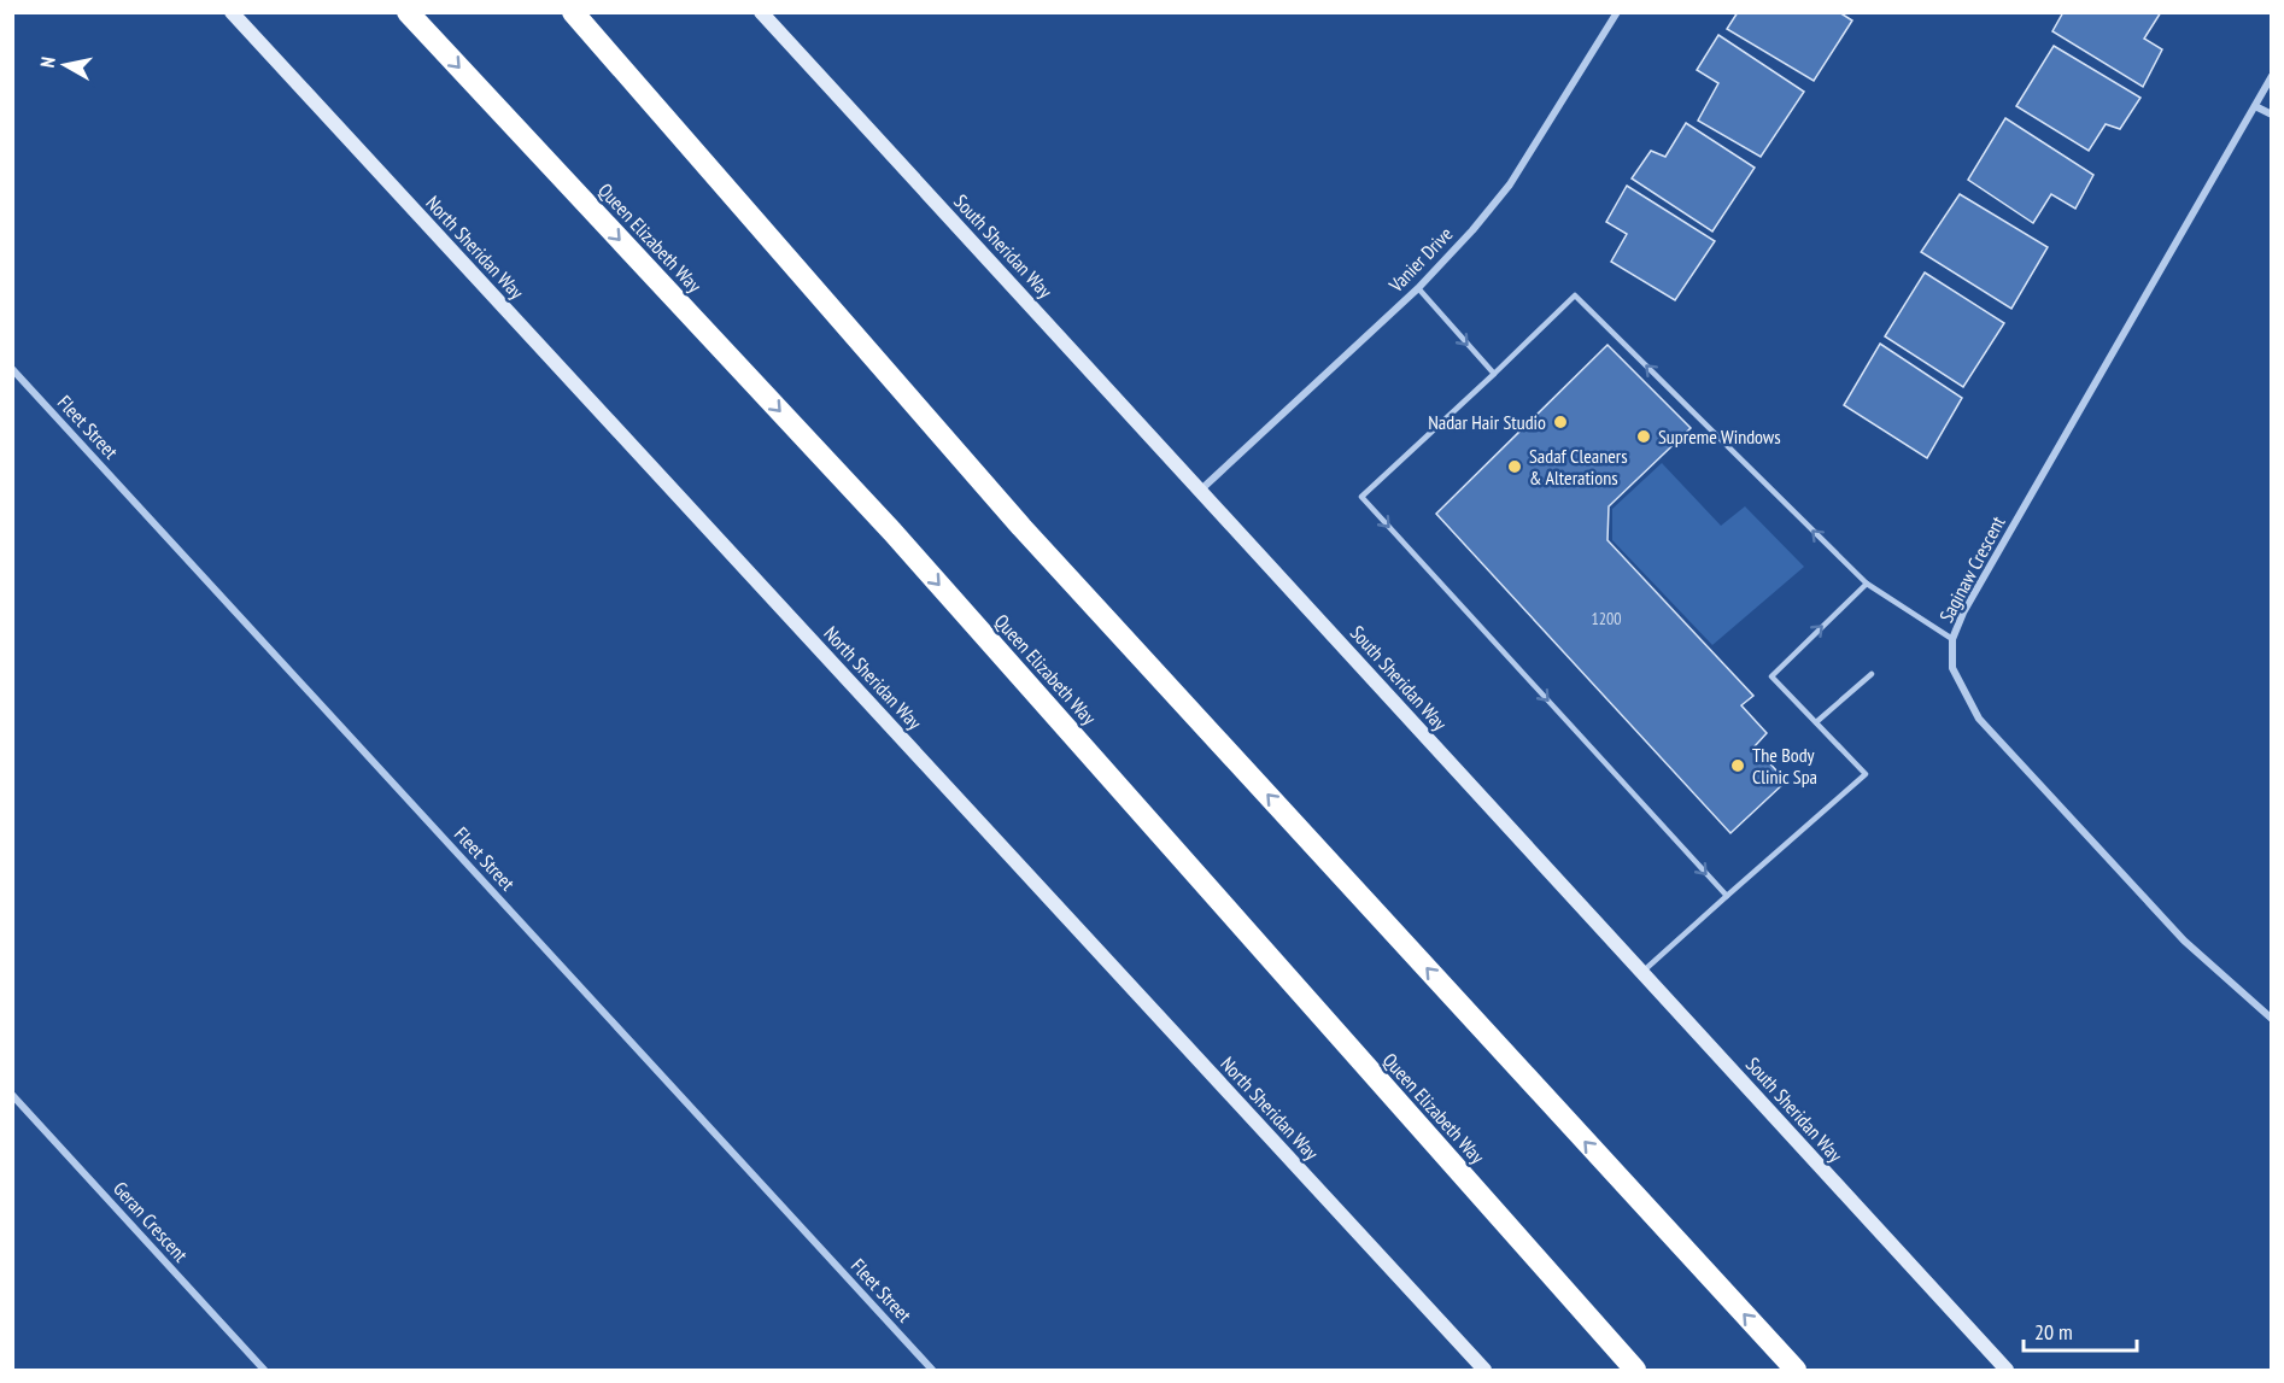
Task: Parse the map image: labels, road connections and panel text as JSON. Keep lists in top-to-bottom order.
{
  "streets": {
    "highway": ["Queen Elizabeth Way"],
    "street": [
      "South Sheridan Way",
      "North Sheridan Way",
      "Vanier Drive",
      "Fleet Street",
      "Saginaw Crescent",
      "Geran Crescent"
    ]
  },
  "crossings": [
    ["South Sheridan Way", "Vanier Drive"]
  ],
  "places": [
    "Nadar Hair Studio",
    "Supreme Windows",
    "Sadaf Cleaners & Alterations",
    "The Body Clinic Spa"
  ],
  "house_numbers": ["1200"],
  "scale_bar": "20 m",
  "north": "left"
}
